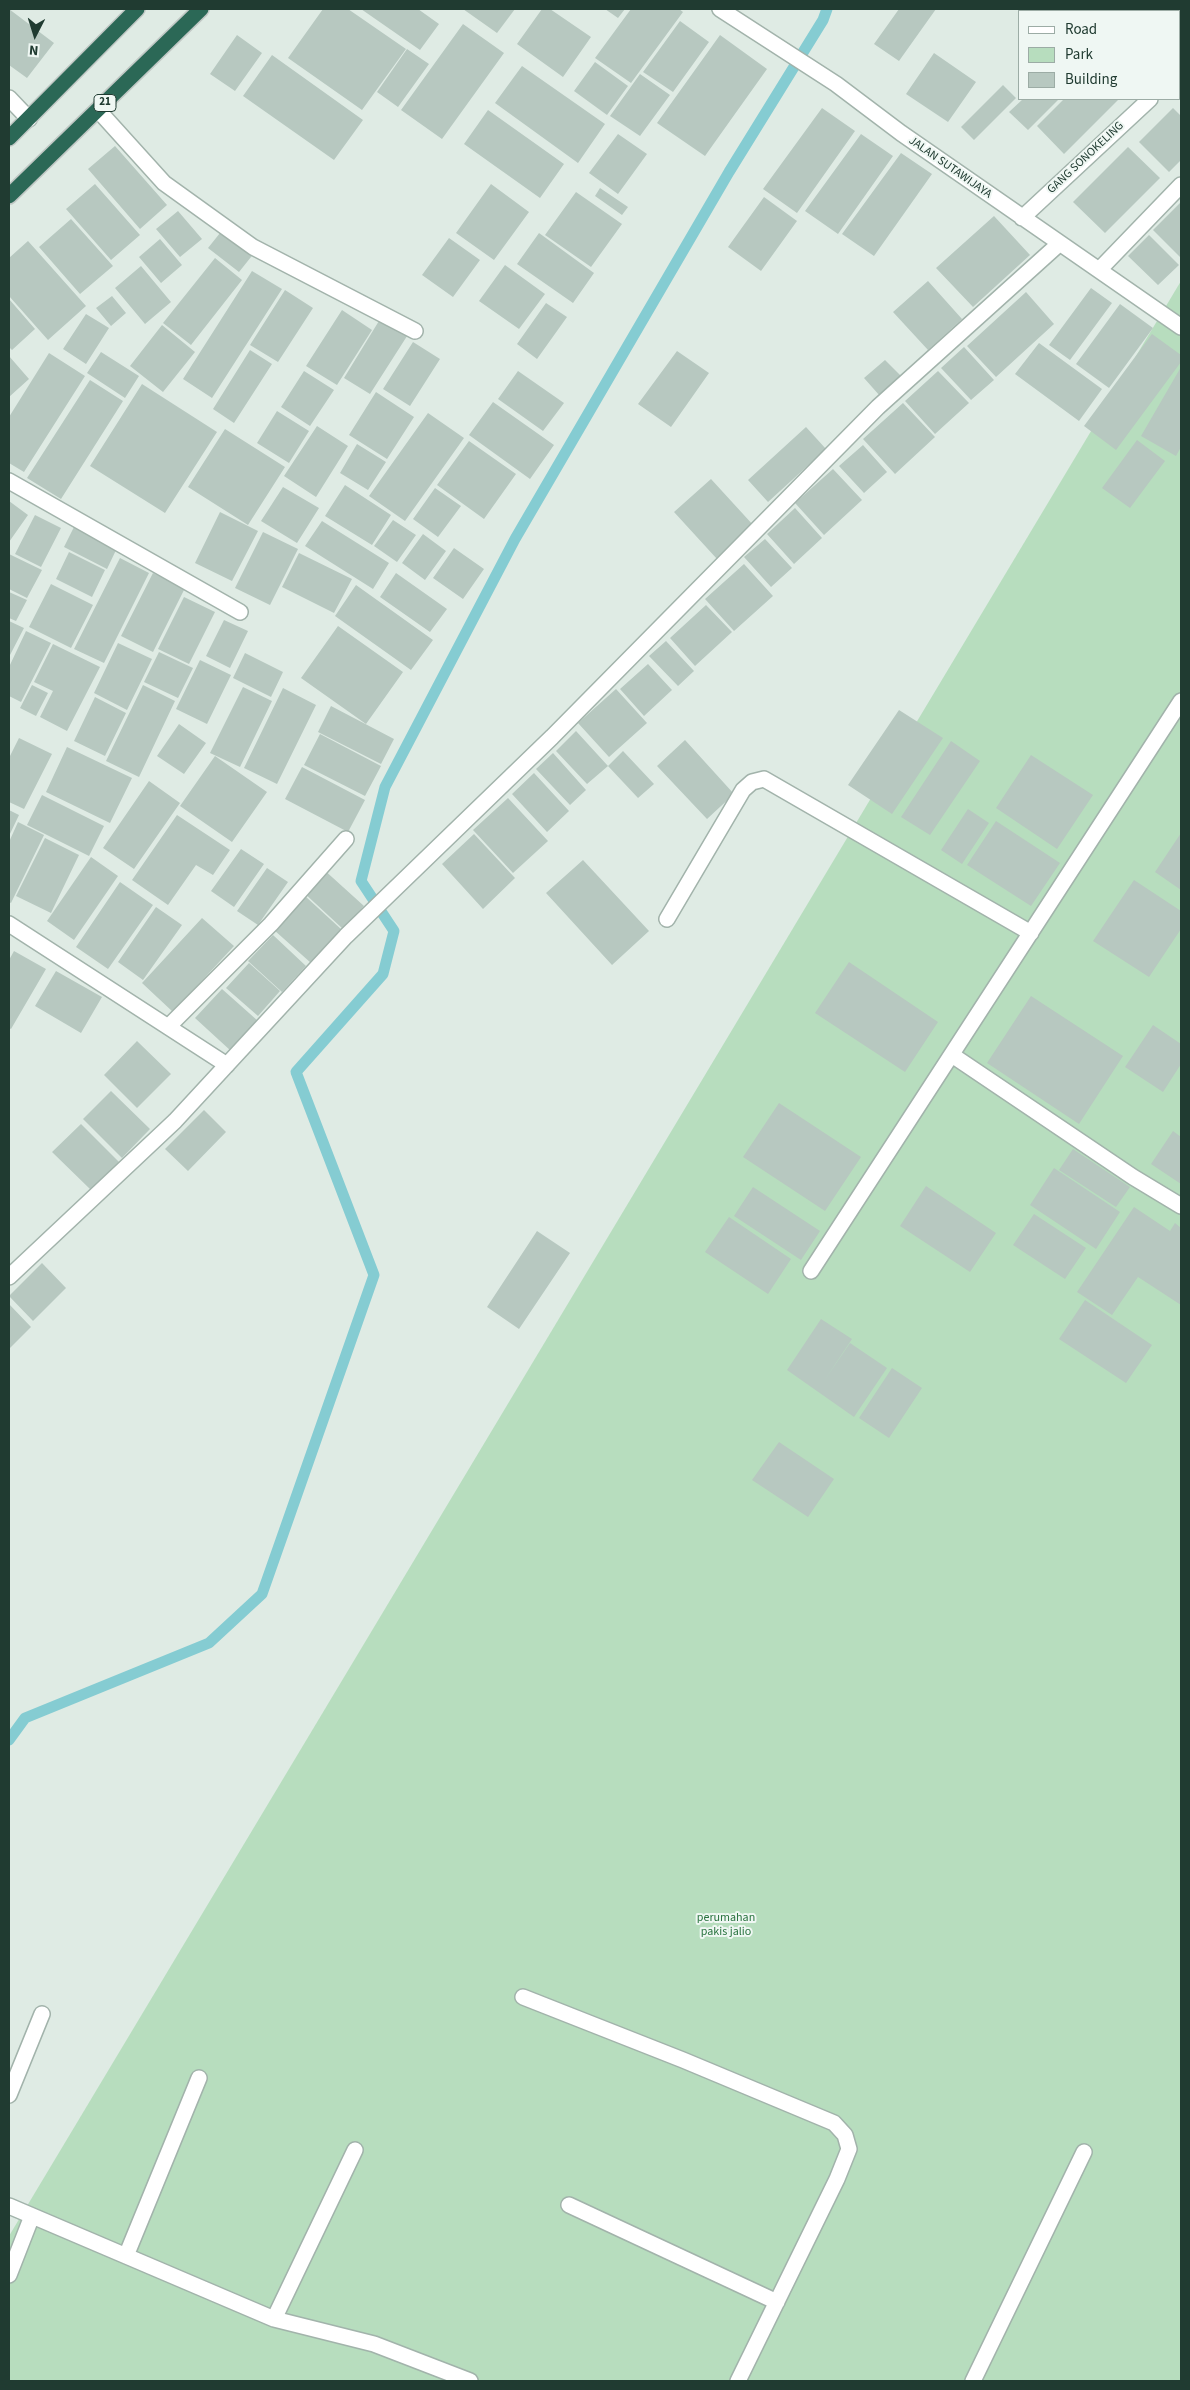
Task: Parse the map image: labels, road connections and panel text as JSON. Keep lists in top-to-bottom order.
{
  "streets": {
    "highway": ["21"],
    "street": ["GANG SONOKELING", "JALAN SUTAWIJAYA"]
  },
  "crossings": [
    ["GANG SONOKELING", "JALAN SUTAWIJAYA"]
  ],
  "parks": ["perumahan pakis jalio"],
  "legend": ["Road", "Park", "Building"],
  "north": "bottom"
}
